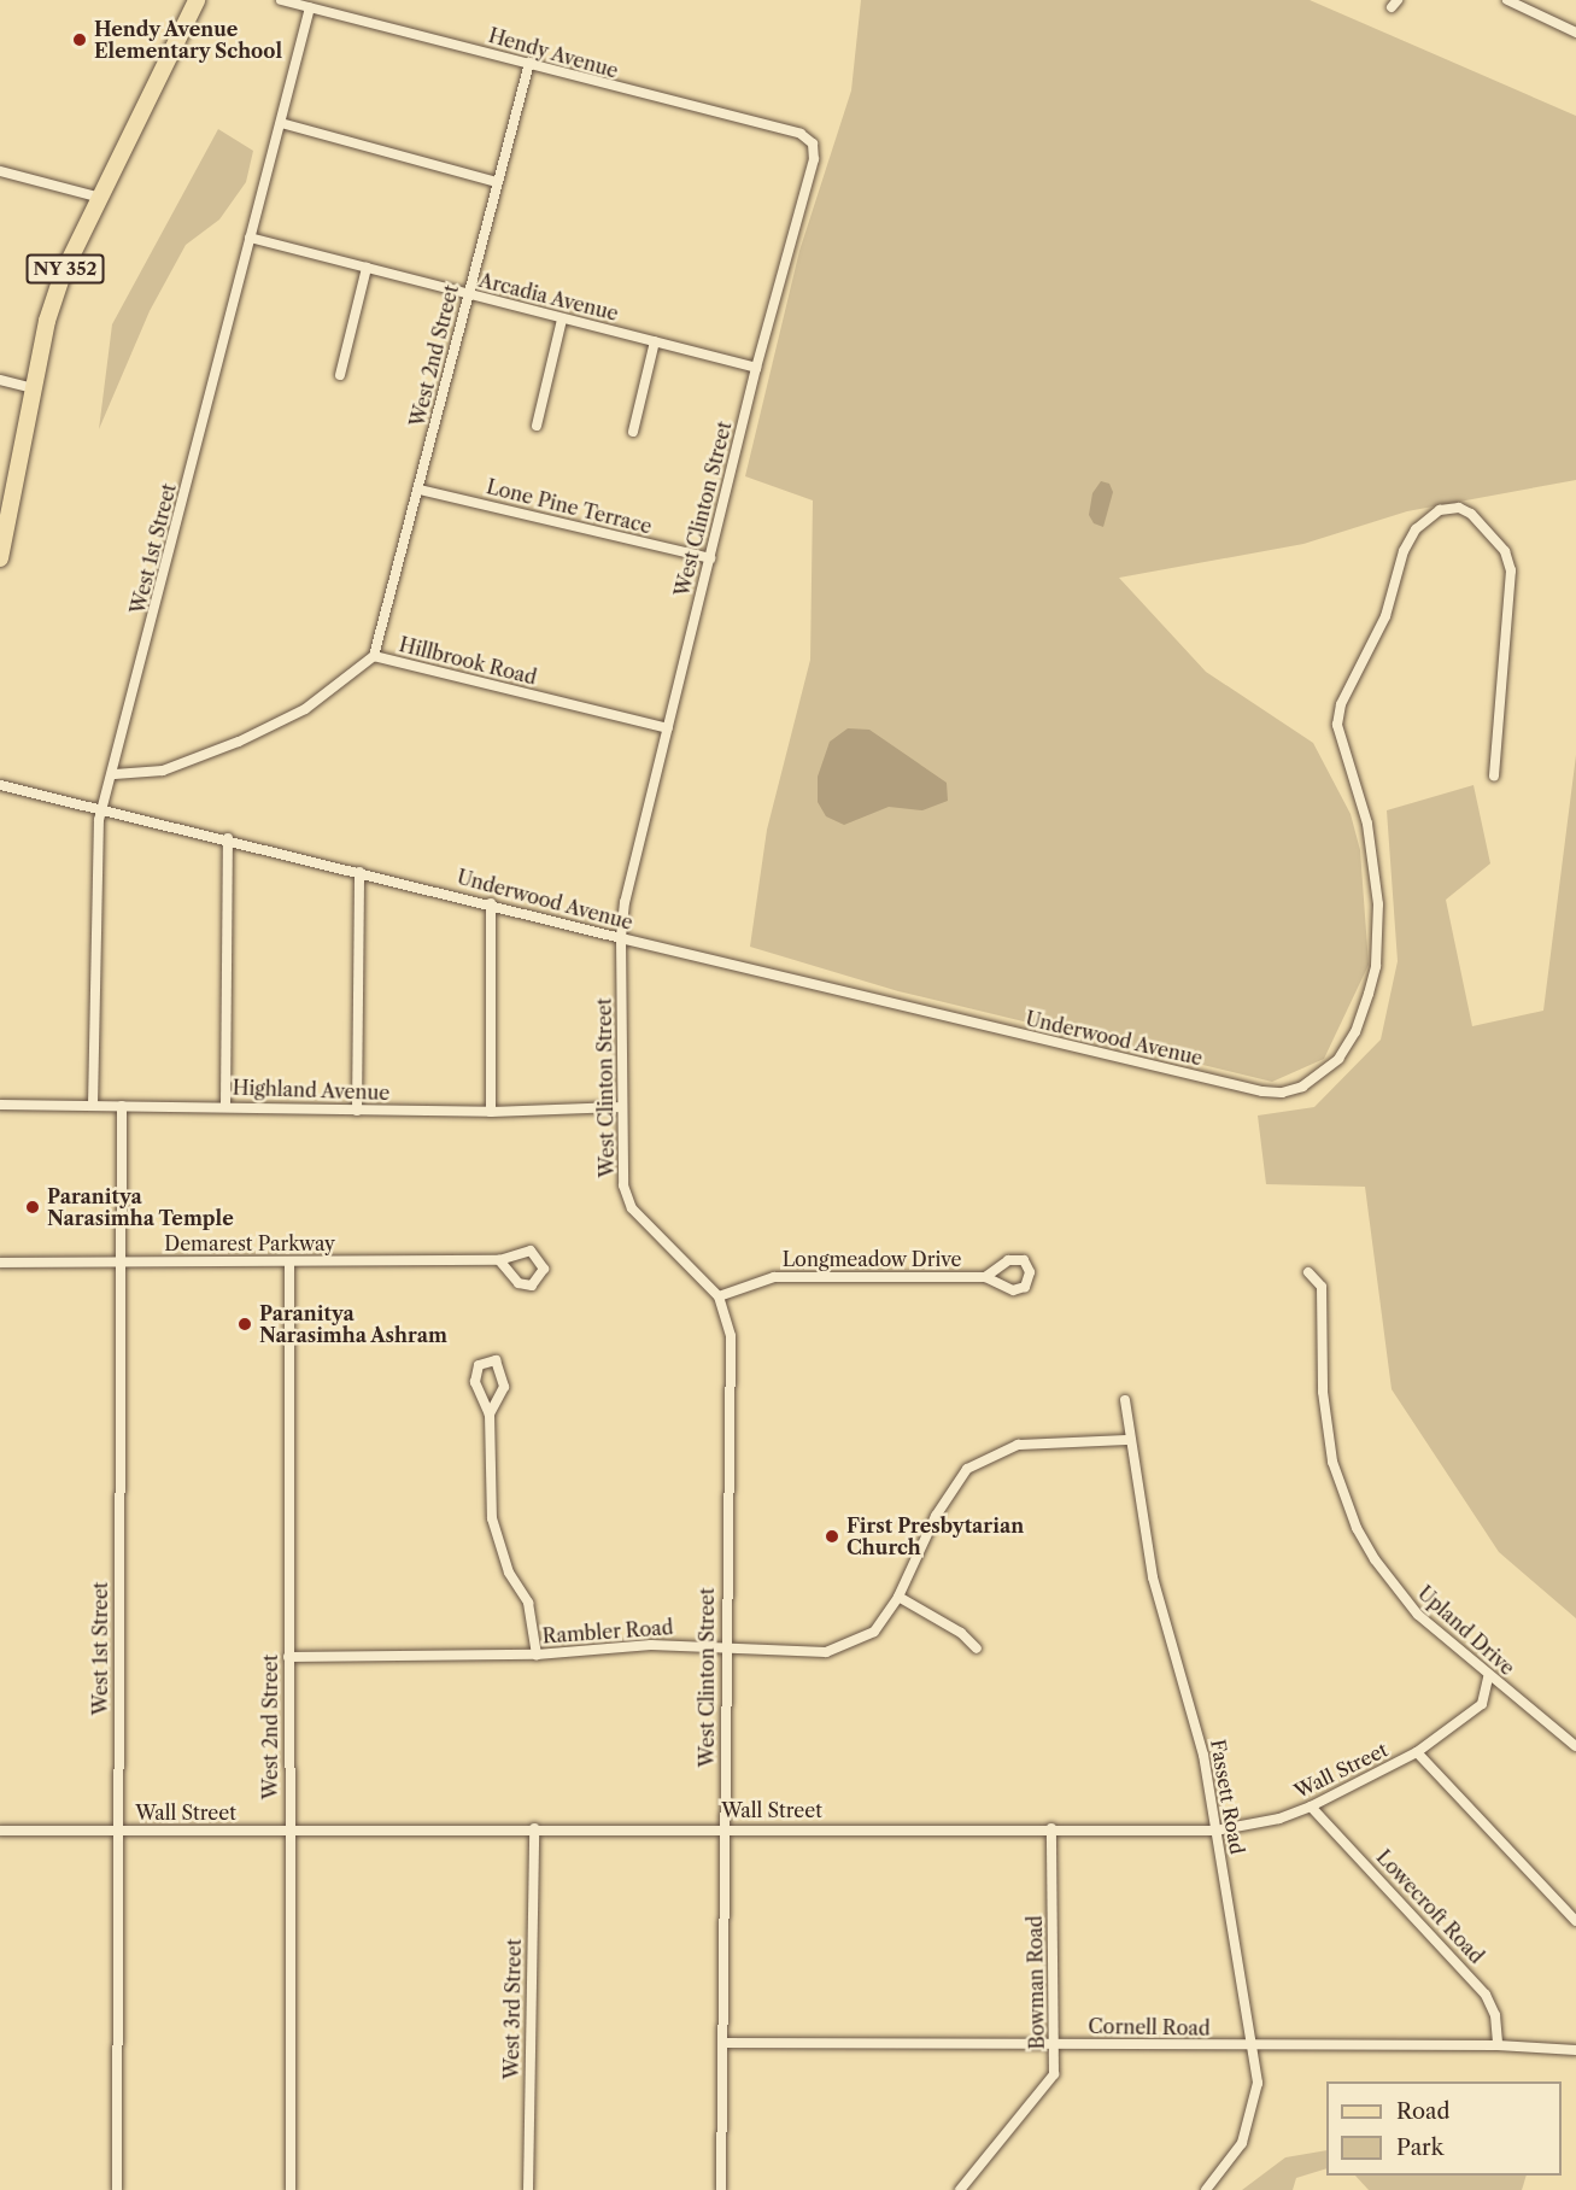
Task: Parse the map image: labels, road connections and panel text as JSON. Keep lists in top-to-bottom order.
{
  "streets": {
    "main road": ["NY 352"],
    "street": [
      "Hendy Avenue",
      "Arcadia Avenue",
      "West 2nd Street",
      "Lone Pine Terrace",
      "West Clinton Street",
      "West 1st Street",
      "Hillbrook Road",
      "Underwood Avenue",
      "Highland Avenue",
      "Demarest Parkway",
      "Longmeadow Drive",
      "Upland Drive",
      "Rambler Road",
      "Wall Street",
      "Fassett Road",
      "Lowecroft Road",
      "Bowman Road",
      "West 3rd Street",
      "Cornell Road"
    ]
  },
  "crossings": [
    ["Hendy Avenue", "West 2nd Street"],
    ["Hendy Avenue", "West Clinton Street"],
    ["Hendy Avenue", "West 1st Street"],
    ["Arcadia Avenue", "West 2nd Street"],
    ["Arcadia Avenue", "West Clinton Street"],
    ["Arcadia Avenue", "West 1st Street"],
    ["West 2nd Street", "Lone Pine Terrace"],
    ["West 2nd Street", "Hillbrook Road"],
    ["West 2nd Street", "Demarest Parkway"],
    ["West 2nd Street", "Rambler Road"],
    ["West 2nd Street", "Wall Street"],
    ["Lone Pine Terrace", "West Clinton Street"],
    ["West Clinton Street", "Hillbrook Road"],
    ["West Clinton Street", "Underwood Avenue"],
    ["West Clinton Street", "Highland Avenue"],
    ["West Clinton Street", "Longmeadow Drive"],
    ["West Clinton Street", "Rambler Road"],
    ["West Clinton Street", "Wall Street"],
    ["West Clinton Street", "Cornell Road"],
    ["West 1st Street", "Hillbrook Road"],
    ["West 1st Street", "Underwood Avenue"],
    ["West 1st Street", "Highland Avenue"],
    ["West 1st Street", "Demarest Parkway"],
    ["West 1st Street", "Wall Street"],
    ["Upland Drive", "Wall Street"],
    ["Rambler Road", "Fassett Road"],
    ["Wall Street", "Fassett Road"],
    ["Wall Street", "Lowecroft Road"],
    ["Wall Street", "Bowman Road"],
    ["Wall Street", "West 3rd Street"],
    ["Fassett Road", "Cornell Road"],
    ["Lowecroft Road", "Cornell Road"],
    ["Bowman Road", "Cornell Road"]
  ],
  "places": [
    "Hendy Avenue Elementary School",
    "Paranitya Narasimha Temple",
    "Paranitya Narasimha Ashram",
    "First Presbytarian Church"
  ],
  "legend": ["Road", "Park"]
}
